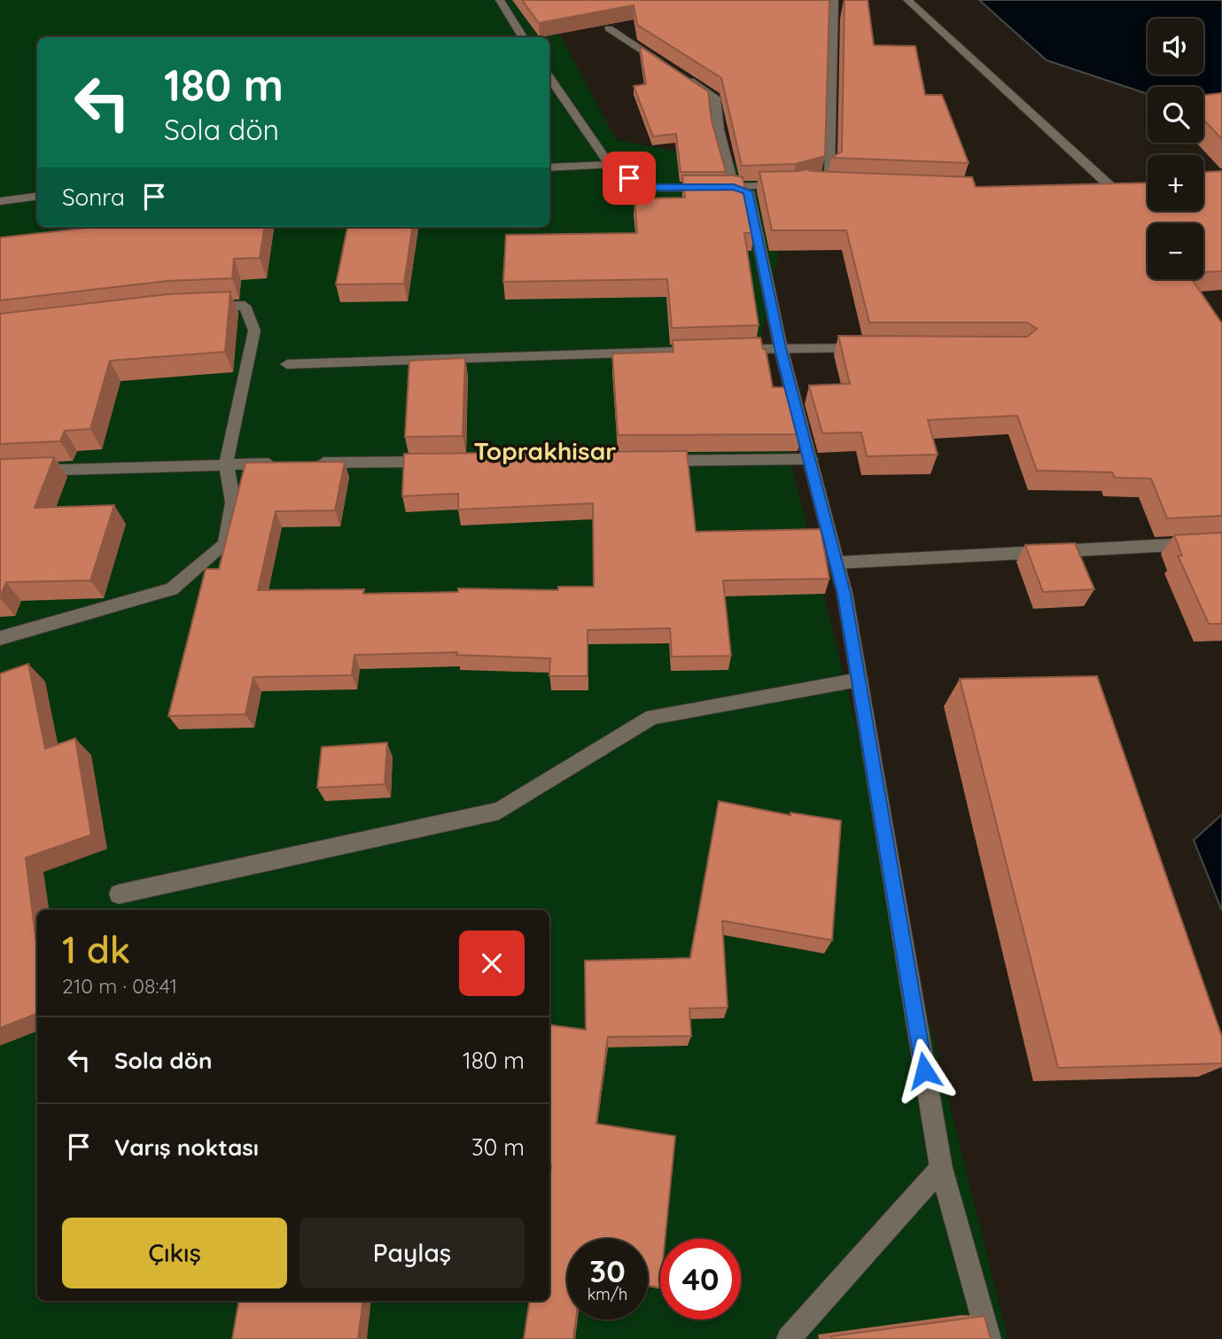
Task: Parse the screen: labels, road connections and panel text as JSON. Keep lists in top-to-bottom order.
{
  "districts": ["Toprakhisar"],
  "page": {
    "map_buttons": ["+", "−"],
    "turn": ["180 m", "Sola dön"],
    "then": "Sonra",
    "heading": ["1 dk", "210 m · 08:41"],
    "list": [
      {
        "name": "Sola dön",
        "value": "180 m"
      },
      {
        "name": "Varış noktası",
        "value": "30 m"
      }
    ],
    "buttons": ["Çıkış", "Paylaş"],
    "speed": "30 km/h",
    "limit": "40"
  }
}
